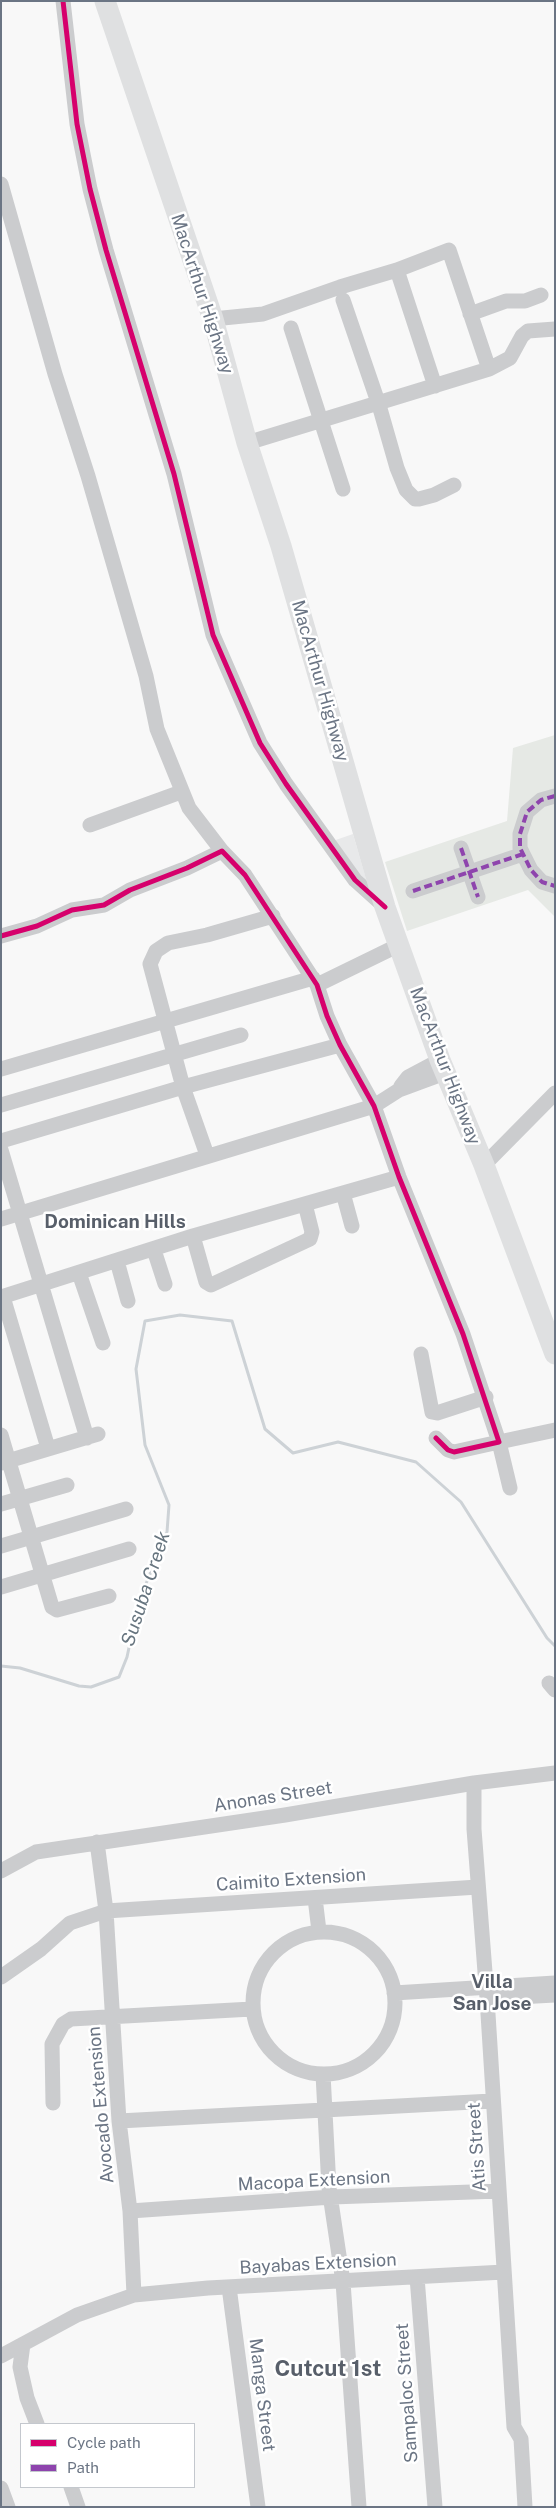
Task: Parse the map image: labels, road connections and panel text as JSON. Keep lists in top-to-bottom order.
{
  "streets": {
    "highway": ["MacArthur Highway"],
    "street": [
      "Anonas Street",
      "Caimito Extension",
      "Avocado Extension",
      "Atis Street",
      "Macopa Extension",
      "Bayabas Extension",
      "Sampaloc Street",
      "Manga Street"
    ]
  },
  "crossings": [
    ["Anonas Street", "Avocado Extension"],
    ["Anonas Street", "Atis Street"],
    ["Caimito Extension", "Avocado Extension"],
    ["Caimito Extension", "Atis Street"],
    ["Avocado Extension", "Macopa Extension"],
    ["Avocado Extension", "Bayabas Extension"],
    ["Atis Street", "Macopa Extension"],
    ["Atis Street", "Bayabas Extension"],
    ["Bayabas Extension", "Sampaloc Street"],
    ["Bayabas Extension", "Manga Street"]
  ],
  "districts": ["Dominican Hills", "Villa San Jose", "Cutcut 1st"],
  "water": ["Susuba Creek"],
  "legend": ["Cycle path", "Path"]
}
